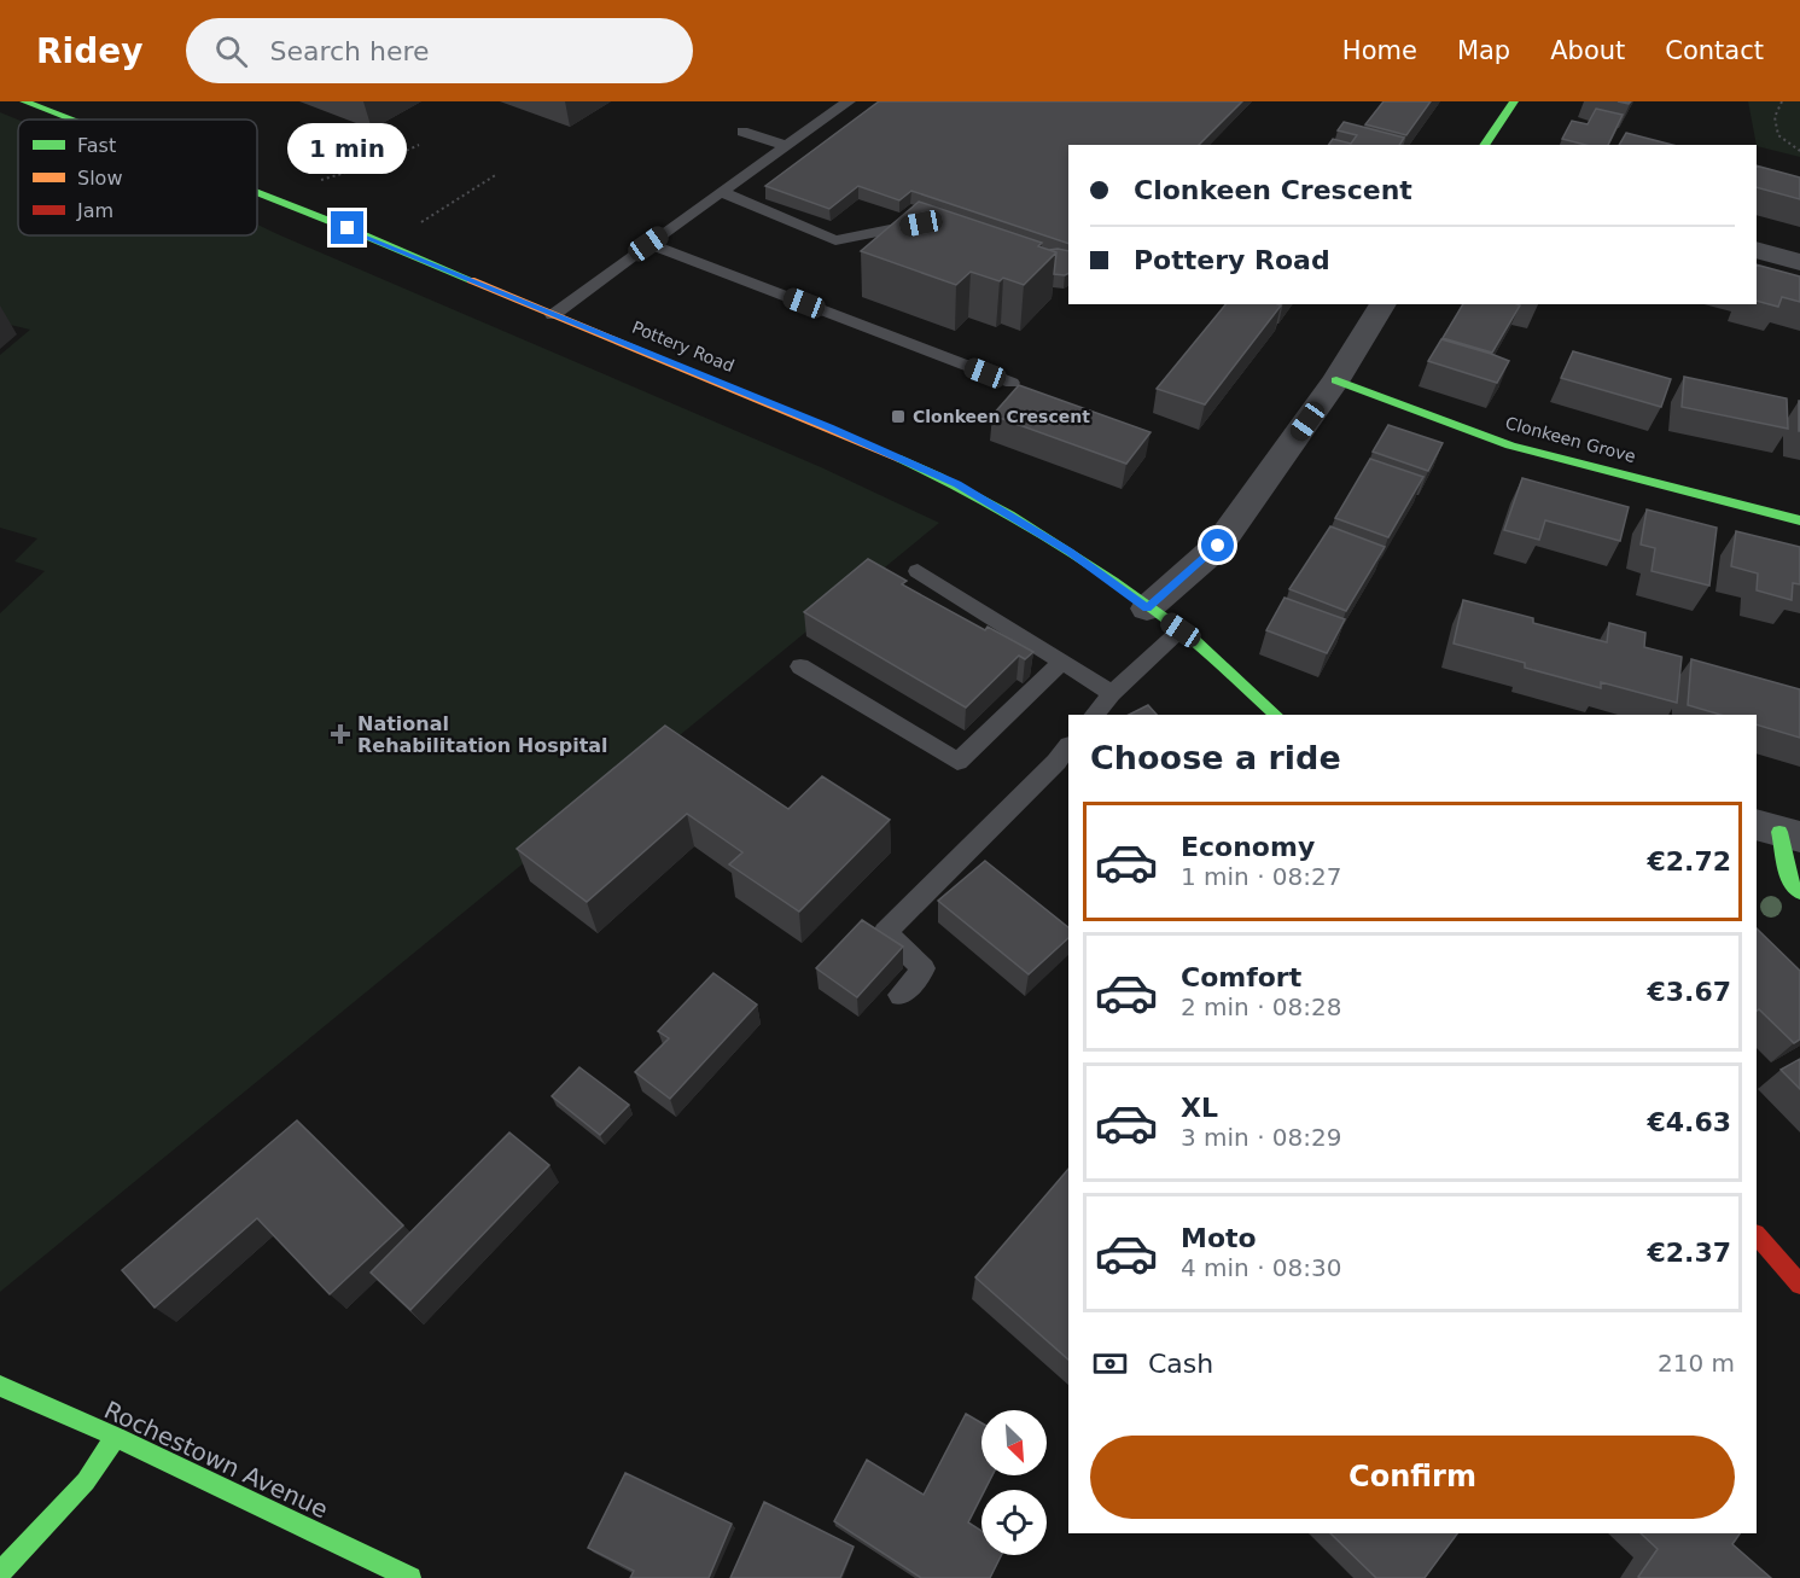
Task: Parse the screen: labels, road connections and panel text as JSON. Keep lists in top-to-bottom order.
{
  "streets": {
    "street": ["Pottery Road", "Clonkeen Grove", "Rochestown Avenue"]
  },
  "places": {
    "transit": ["Clonkeen Crescent"],
    "health": ["National Rehabilitation Hospital"]
  },
  "legend": ["Fast", "Slow", "Jam"],
  "north": "bottom right",
  "page": {
    "header": "Ridey",
    "search": "Search here",
    "nav": [
      "Home",
      "Map",
      "About",
      "Contact"
    ],
    "bubble": "1 min",
    "banner": ["Clonkeen Crescent", "Pottery Road"],
    "heading": "Choose a ride",
    "list": [
      {
        "name": "Economy",
        "note": "1 min · 08:27",
        "value": "€2.72"
      },
      {
        "name": "Comfort",
        "note": "2 min · 08:28",
        "value": "€3.67"
      },
      {
        "name": "XL",
        "note": "3 min · 08:29",
        "value": "€4.63"
      },
      {
        "name": "Moto",
        "note": "4 min · 08:30",
        "value": "€2.37"
      }
    ],
    "pay": ["Cash", "210 m"],
    "buttons": "Confirm"
  }
}
